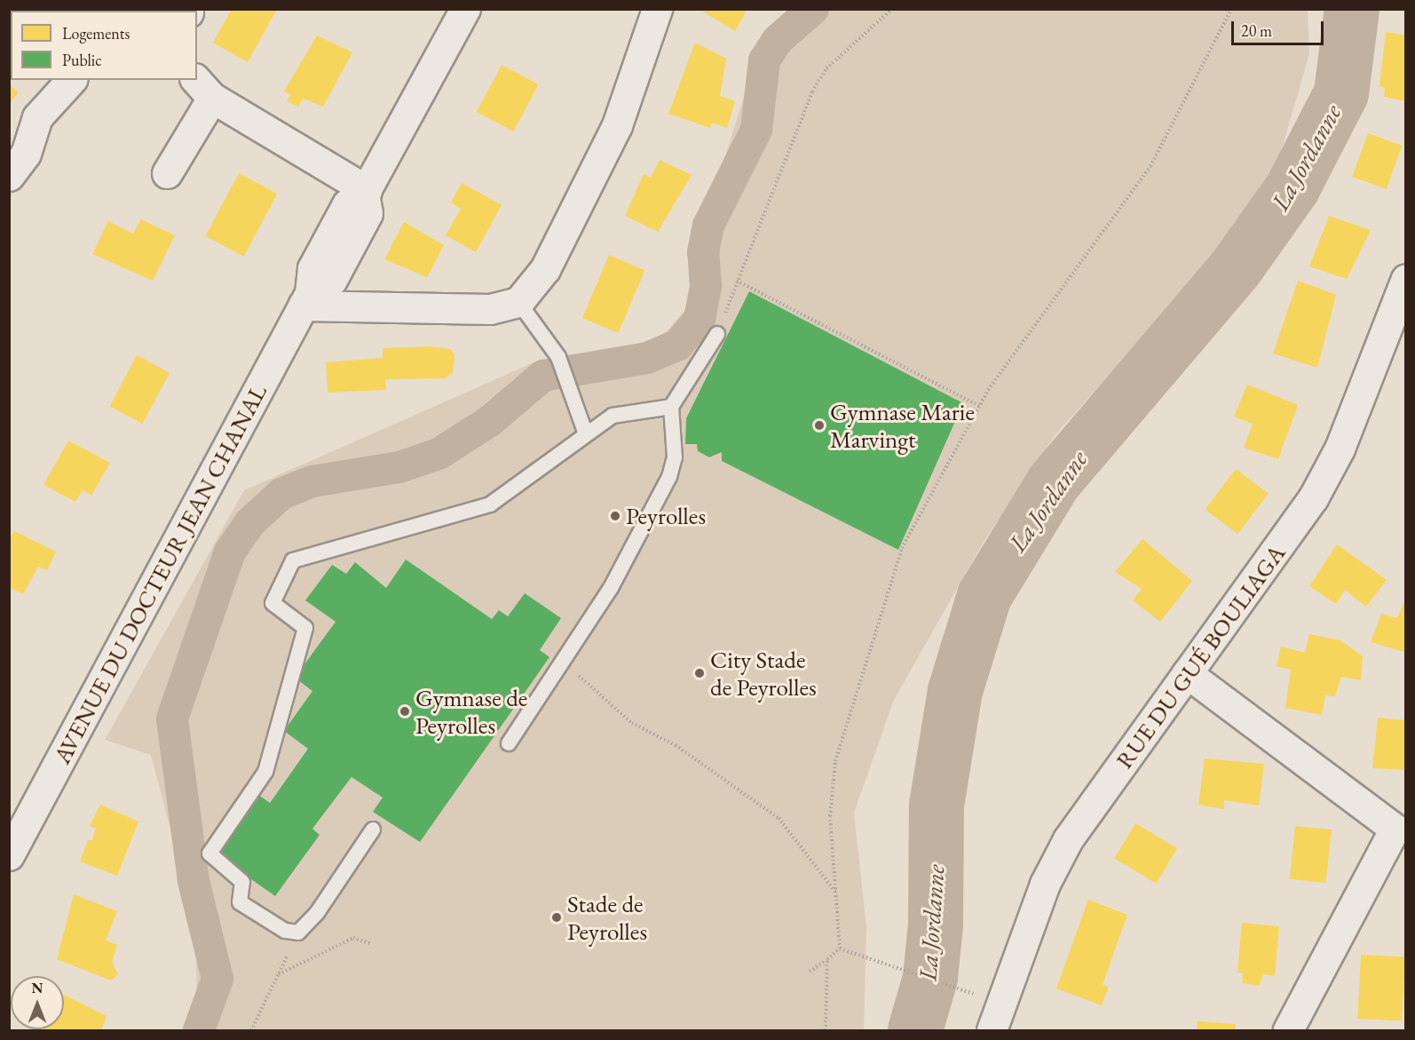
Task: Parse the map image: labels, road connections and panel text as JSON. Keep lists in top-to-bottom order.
{
  "streets": {
    "street": ["AVENUE DU DOCTEUR JEAN CHANAL", "RUE DU GUÉ BOULIAGA"]
  },
  "water": ["La Jordanne"],
  "places": [
    "Gymnase Marie Marvingt",
    "Peyrolles",
    "City Stade de Peyrolles",
    "Gymnase de Peyrolles",
    "Stade de Peyrolles"
  ],
  "legend": ["Logements", "Public"],
  "scale_bar": "20 m",
  "north": "top"
}
